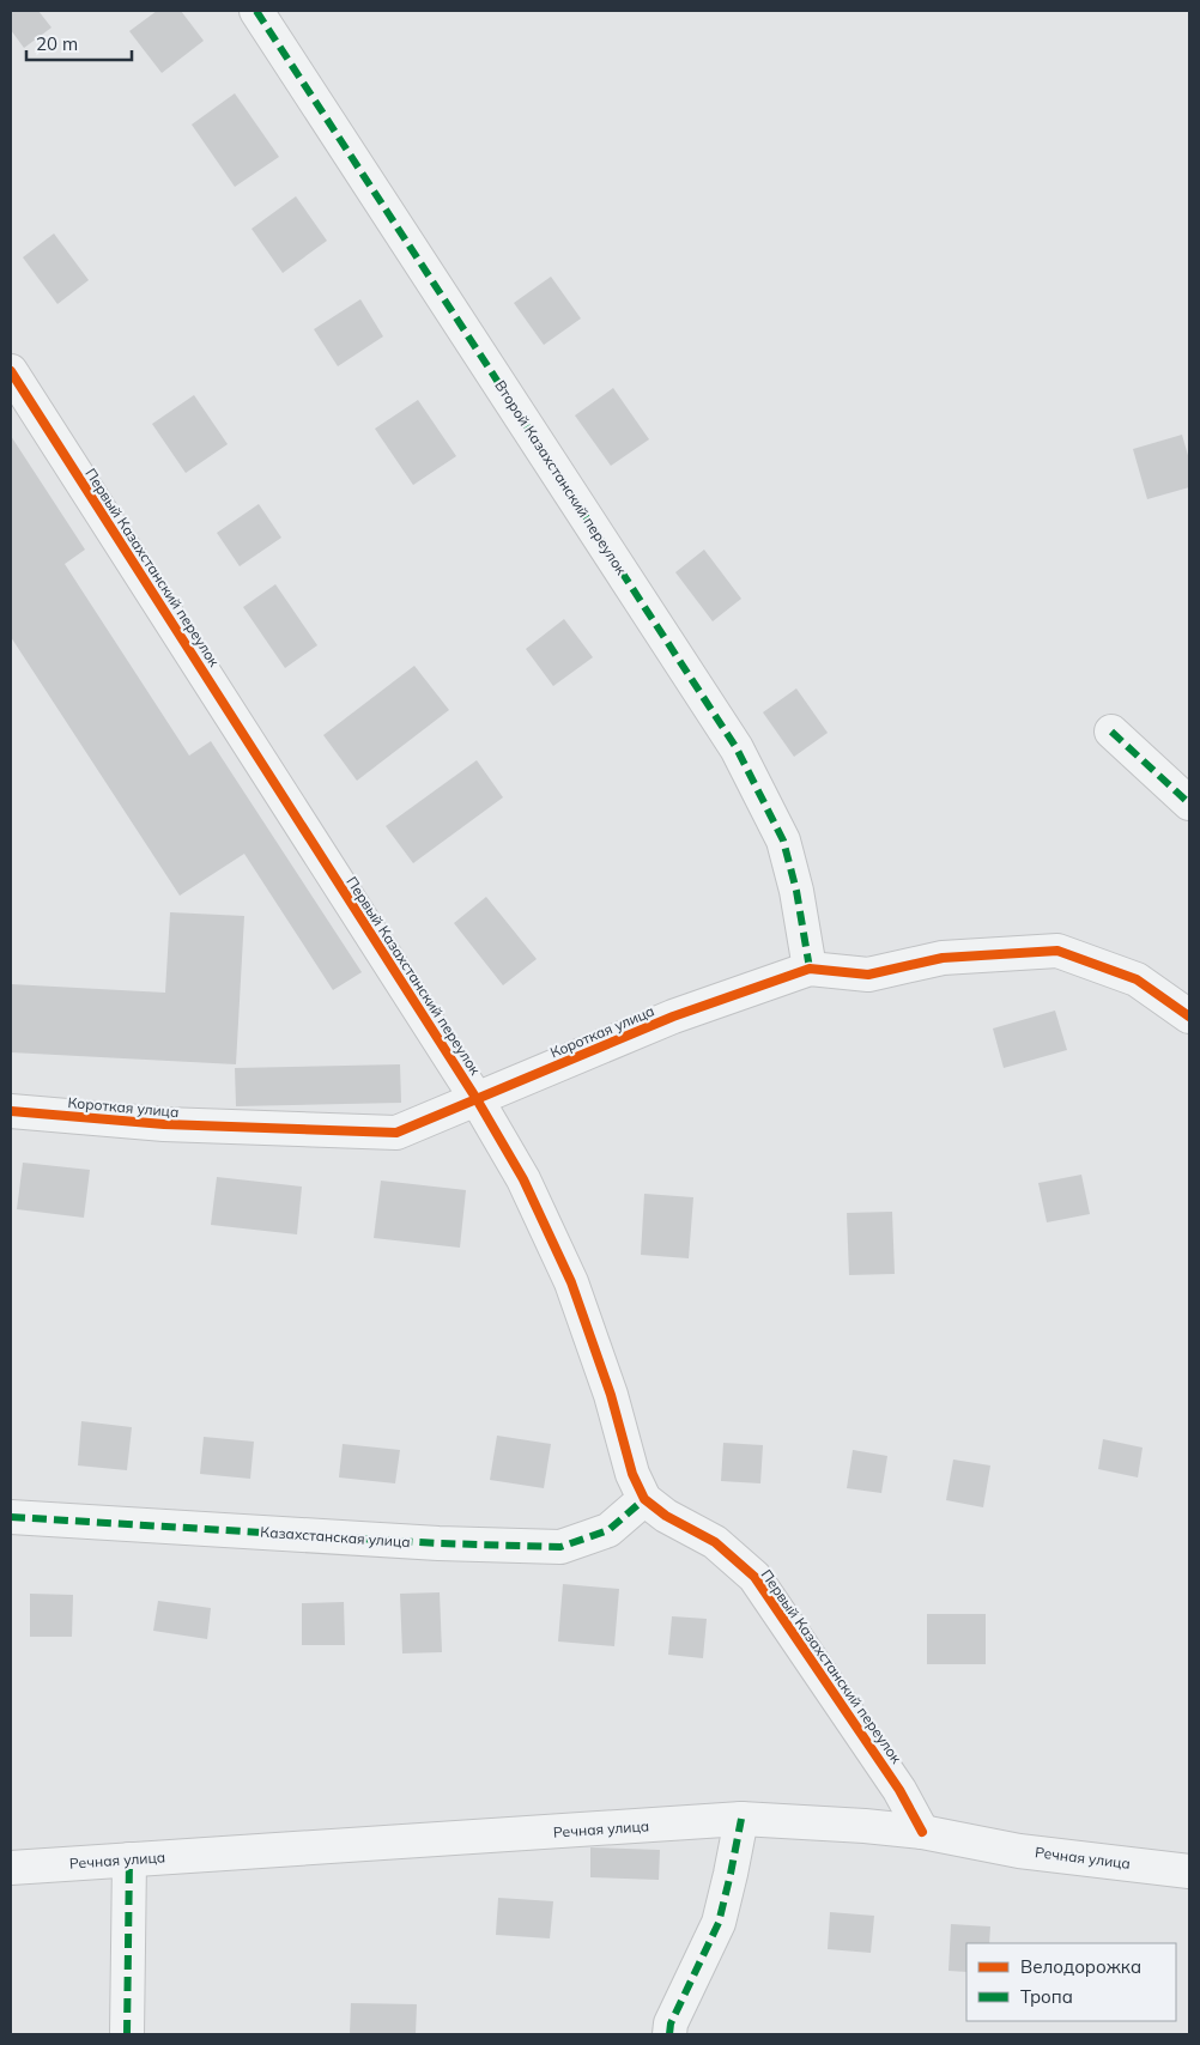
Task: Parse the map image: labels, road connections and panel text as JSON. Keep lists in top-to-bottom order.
{
  "streets": {
    "street": [
      "Второй Казахстанский переулок",
      "Первый Казахстанский переулок",
      "Короткая улица",
      "Казахстанская улица",
      "Речная улица"
    ]
  },
  "crossings": [
    ["Второй Казахстанский переулок", "Короткая улица"],
    ["Первый Казахстанский переулок", "Короткая улица"],
    ["Первый Казахстанский переулок", "Казахстанская улица"],
    ["Первый Казахстанский переулок", "Речная улица"]
  ],
  "legend": ["Велодорожка", "Тропа"],
  "scale_bar": "20 m"
}
